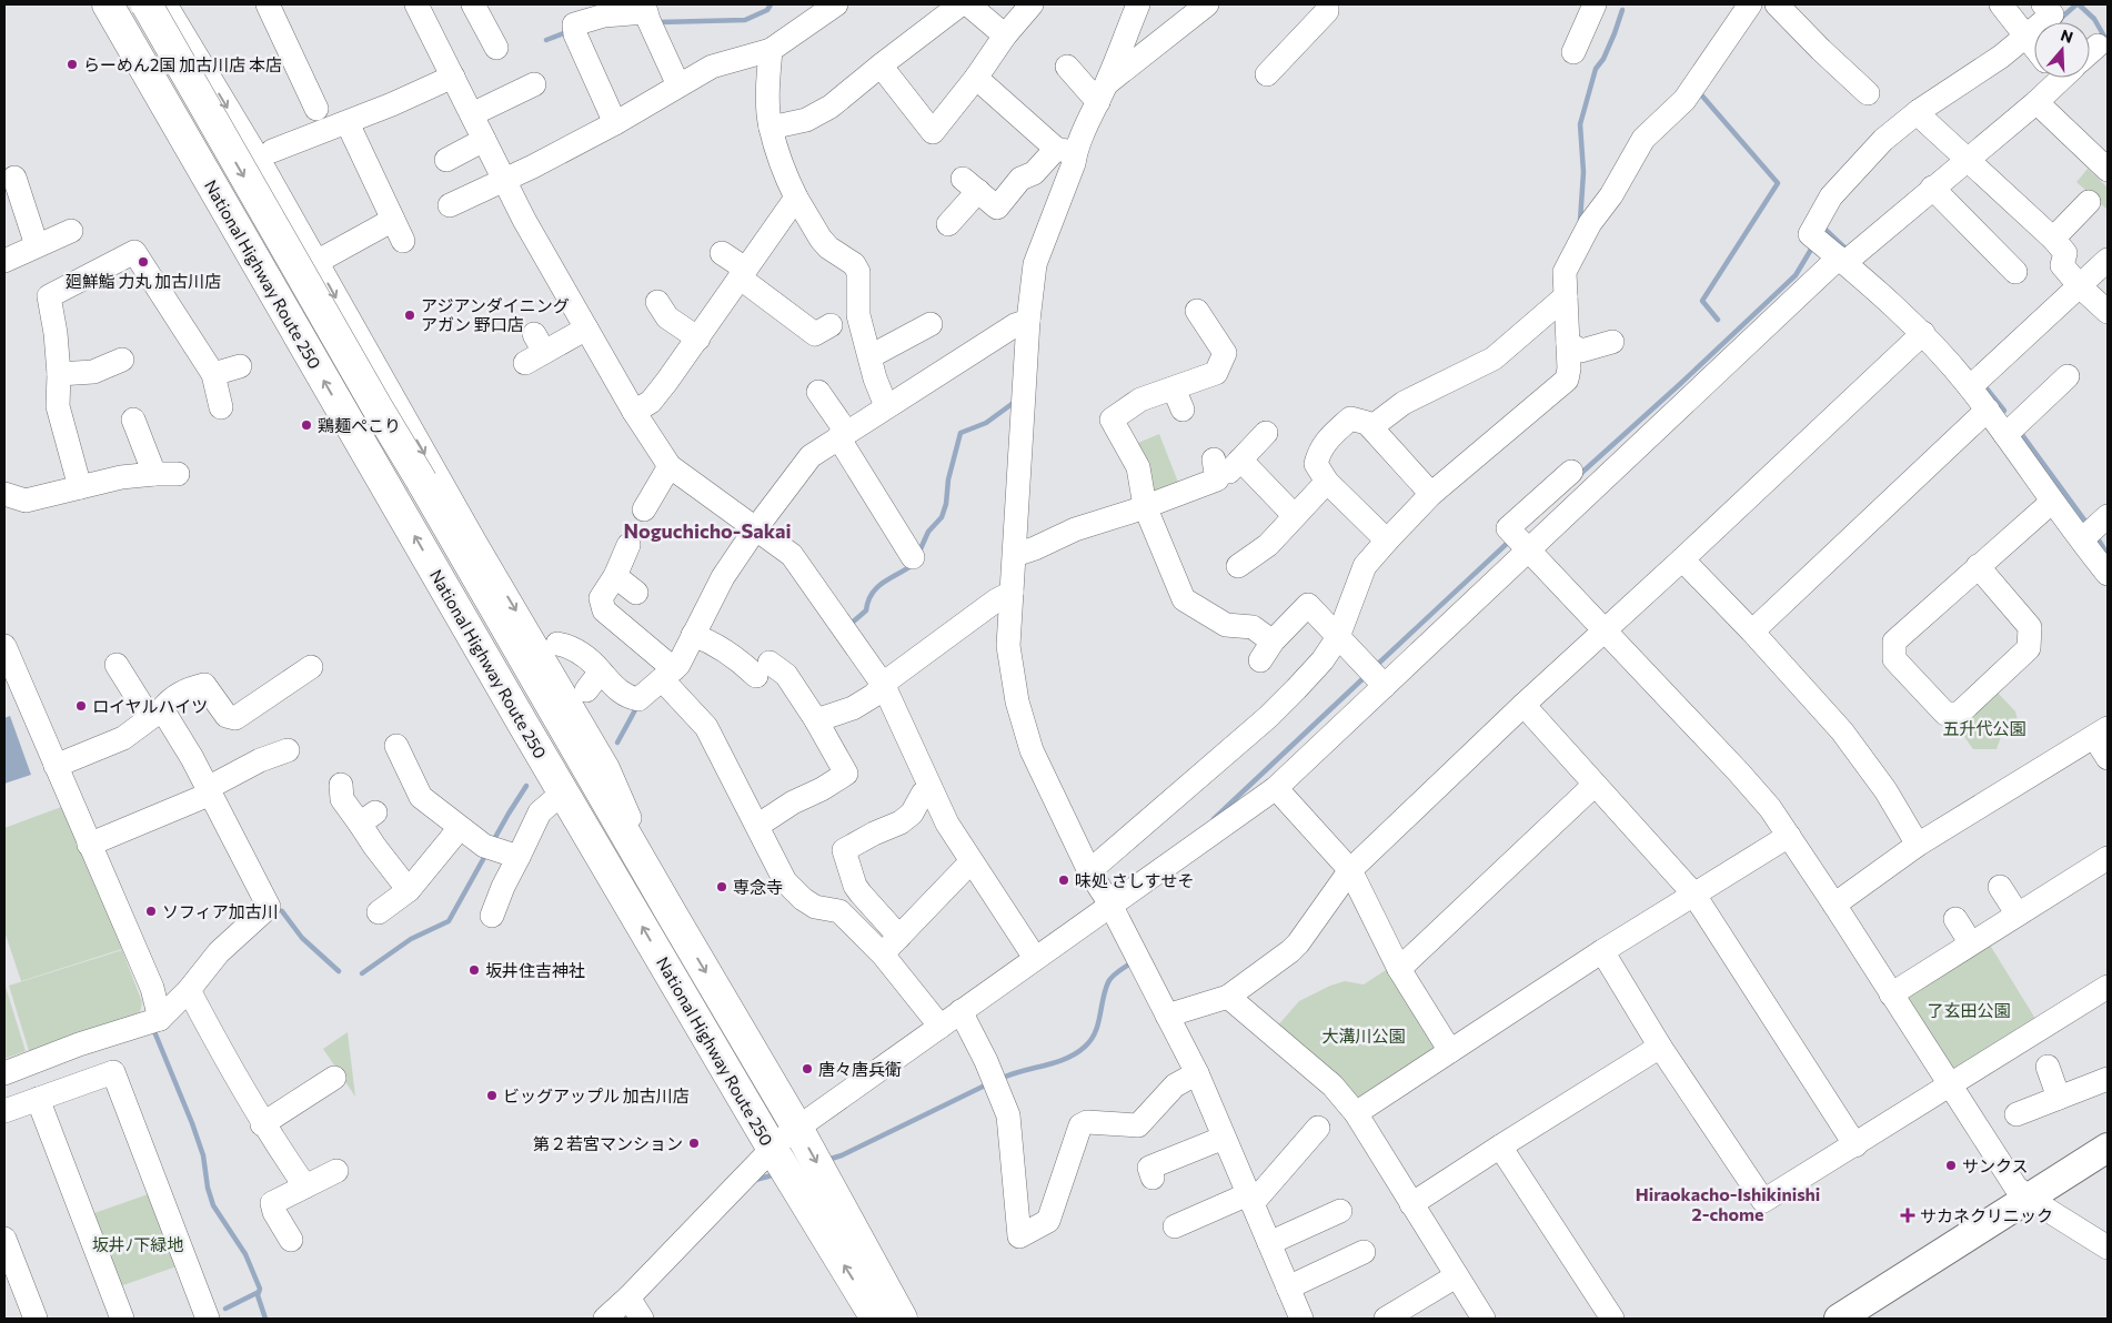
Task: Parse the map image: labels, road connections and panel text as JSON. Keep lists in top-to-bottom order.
{
  "streets": {
    "highway": ["National Highway Route 250"]
  },
  "districts": ["Noguchicho-Sakai", "Hiraokacho-Ishikinishi 2-chome"],
  "parks": [
    "五升代公園",
    "了玄田公園",
    "大溝川公園",
    "坂井ﾉ下緑地"
  ],
  "places": {
    "other": [
      "らーめん2国 加古川店 本店",
      "廻鮮鮨 力丸 加古川店",
      "アジアンダイニング アガン 野口店",
      "鶏麺ぺこり",
      "ロイヤルハイツ",
      "味処 さしすせそ",
      "専念寺",
      "ソフィア加古川",
      "坂井住吉神社",
      "唐々唐兵衛",
      "ビッグアップル 加古川店",
      "第２若宮マンション",
      "サンクス"
    ],
    "health": ["サカネクリニック"]
  },
  "north": "top"
}
